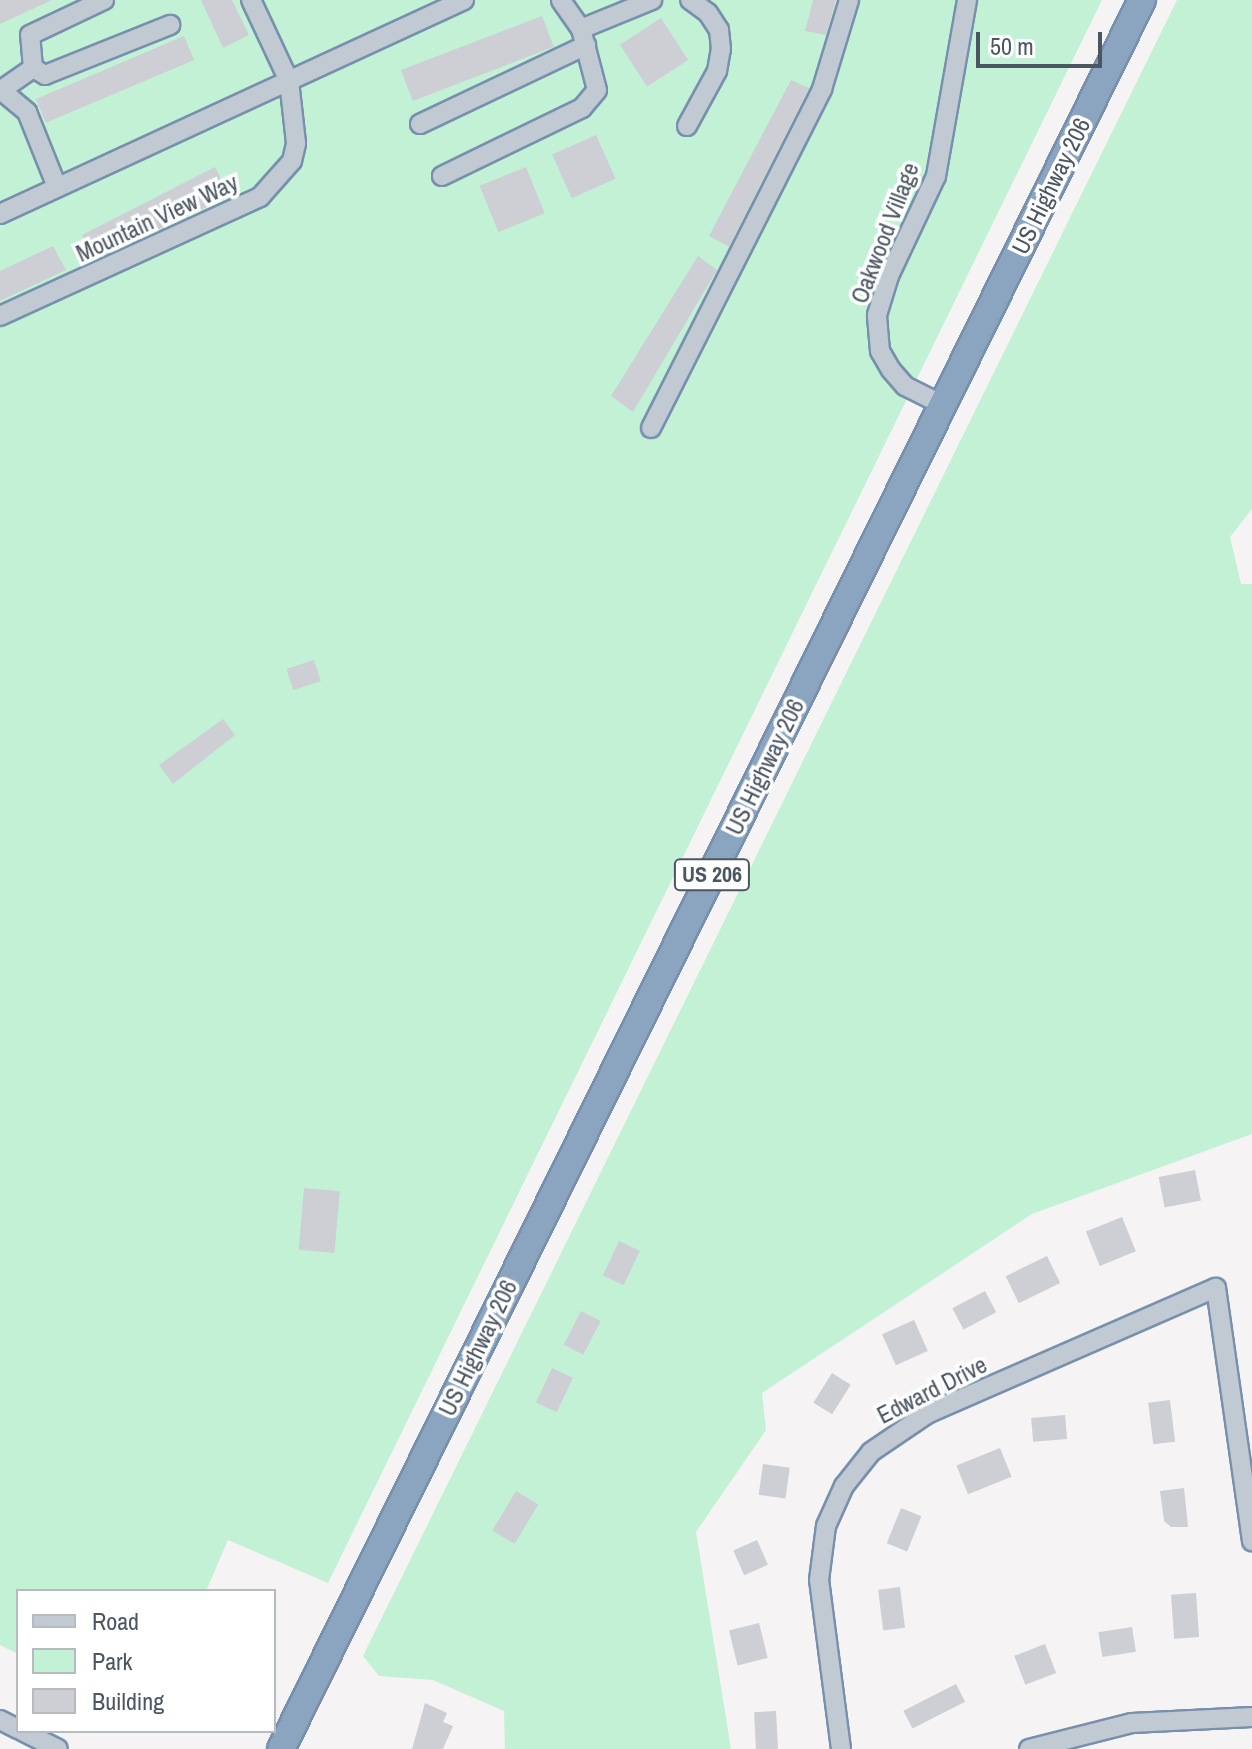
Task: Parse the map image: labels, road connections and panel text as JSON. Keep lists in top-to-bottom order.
{
  "streets": {
    "highway": ["US Highway 206", "US 206"],
    "street": ["Mountain View Way", "Oakwood Village", "Edward Drive"]
  },
  "crossings": [
    ["US Highway 206", "Oakwood Village"]
  ],
  "legend": ["Road", "Park", "Building"],
  "scale_bar": "50 m"
}
